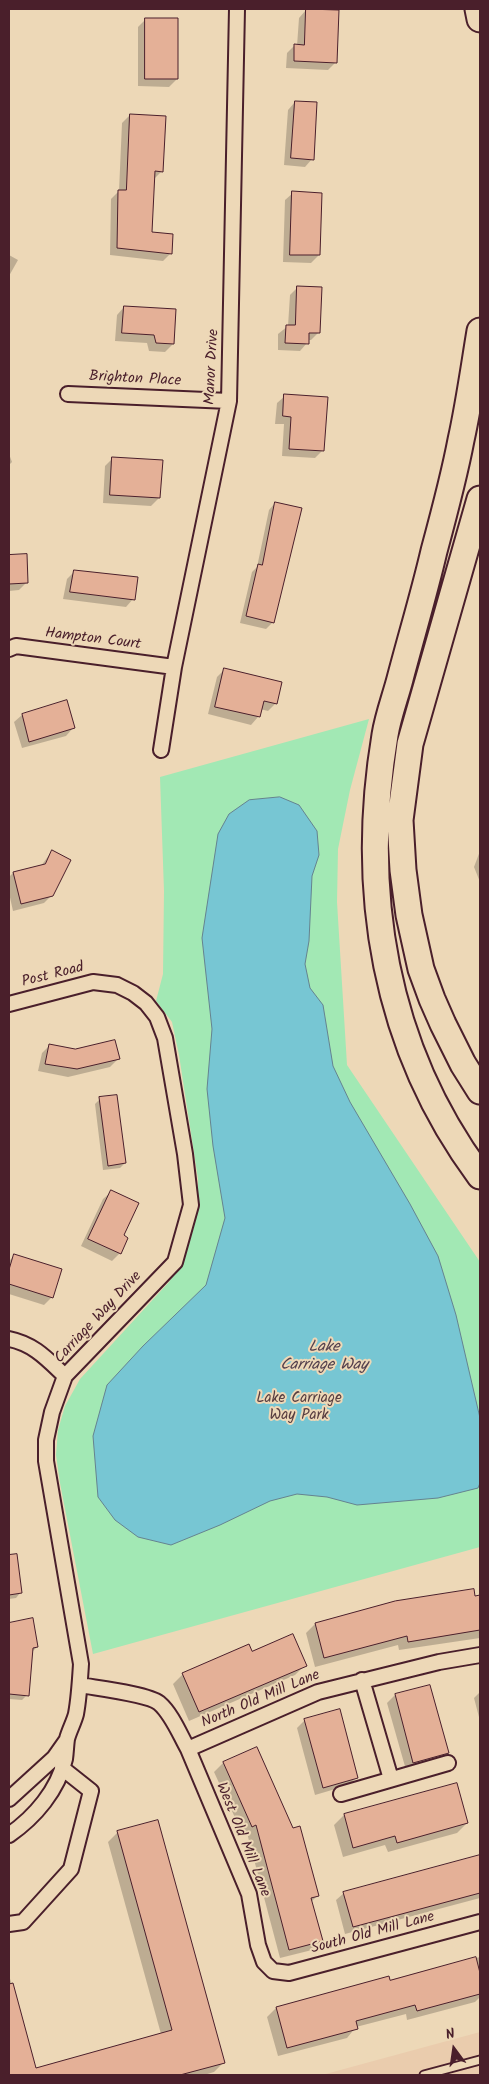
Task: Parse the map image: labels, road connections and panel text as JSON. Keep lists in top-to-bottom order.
{
  "streets": {
    "street": [
      "Manor Drive",
      "Brighton Place",
      "Hampton Court",
      "Post Road",
      "Carriage Way Drive",
      "North Old Mill Lane",
      "West Old Mill Lane",
      "South Old Mill Lane"
    ]
  },
  "crossings": [
    ["Manor Drive", "Brighton Place"],
    ["Manor Drive", "Hampton Court"],
    ["Post Road", "Carriage Way Drive"],
    ["North Old Mill Lane", "West Old Mill Lane"],
    ["West Old Mill Lane", "South Old Mill Lane"]
  ],
  "water": ["Lake Carriage Way"],
  "parks": ["Lake Carriage Way Park"],
  "north": "top"
}
